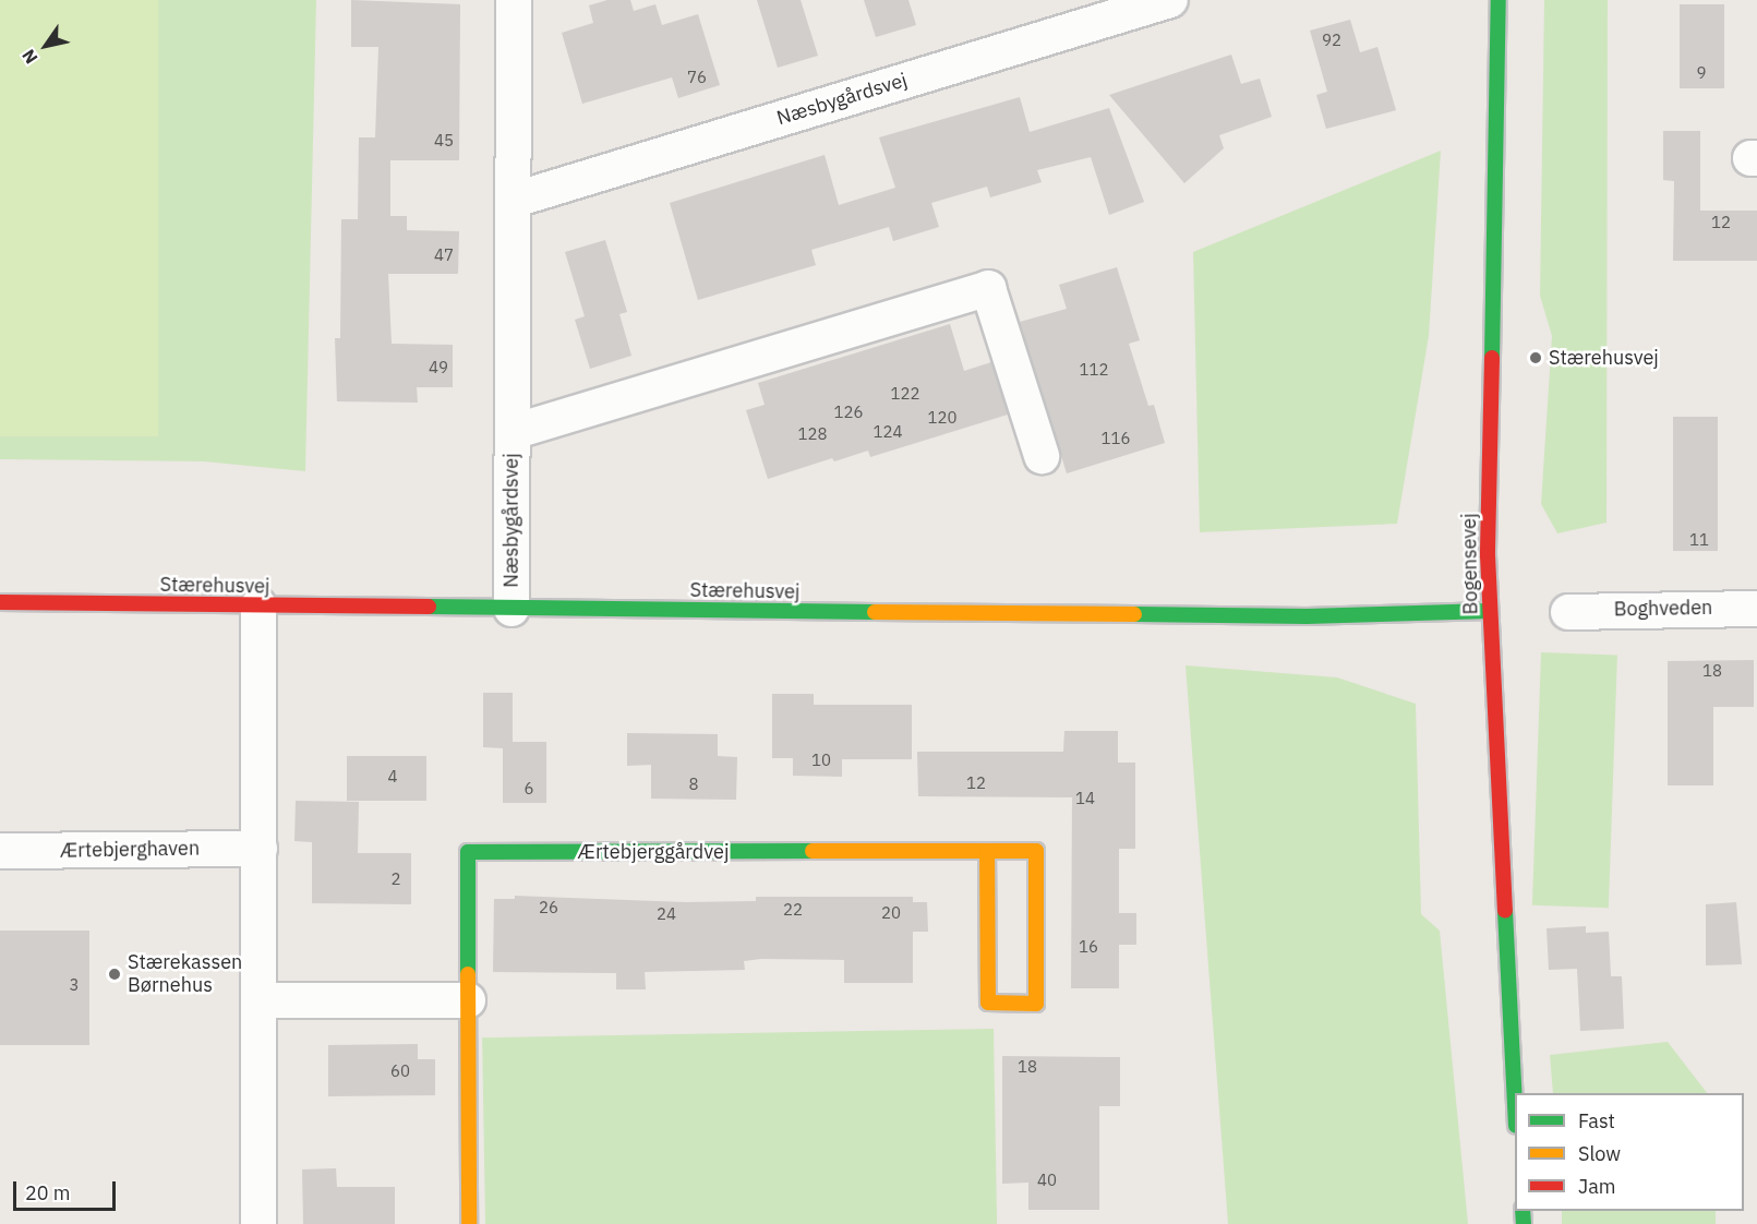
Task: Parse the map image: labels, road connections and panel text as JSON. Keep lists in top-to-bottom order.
{
  "streets": {
    "street": [
      "Næsbygårdsvej",
      "Bogensevej",
      "Stærehusvej",
      "Boghveden",
      "Ærtebjerghaven",
      "Ærtebjerggårdvej"
    ]
  },
  "crossings": [
    ["Næsbygårdsvej", "Stærehusvej"],
    ["Bogensevej", "Stærehusvej"]
  ],
  "places": ["Stærehusvej", "Stærekassen Børnehus"],
  "house_numbers": [
    "92",
    "9",
    "76",
    "45",
    "12",
    "47",
    "49",
    "112",
    "122",
    "126",
    "120",
    "124",
    "128",
    "116",
    "11",
    "18",
    "10",
    "4",
    "12",
    "8",
    "6",
    "14",
    "2",
    "26",
    "22",
    "20",
    "24",
    "16",
    "3",
    "18",
    "60",
    "40"
  ],
  "legend": ["Fast", "Slow", "Jam"],
  "scale_bar": "20 m",
  "north": "bottom left"
}
